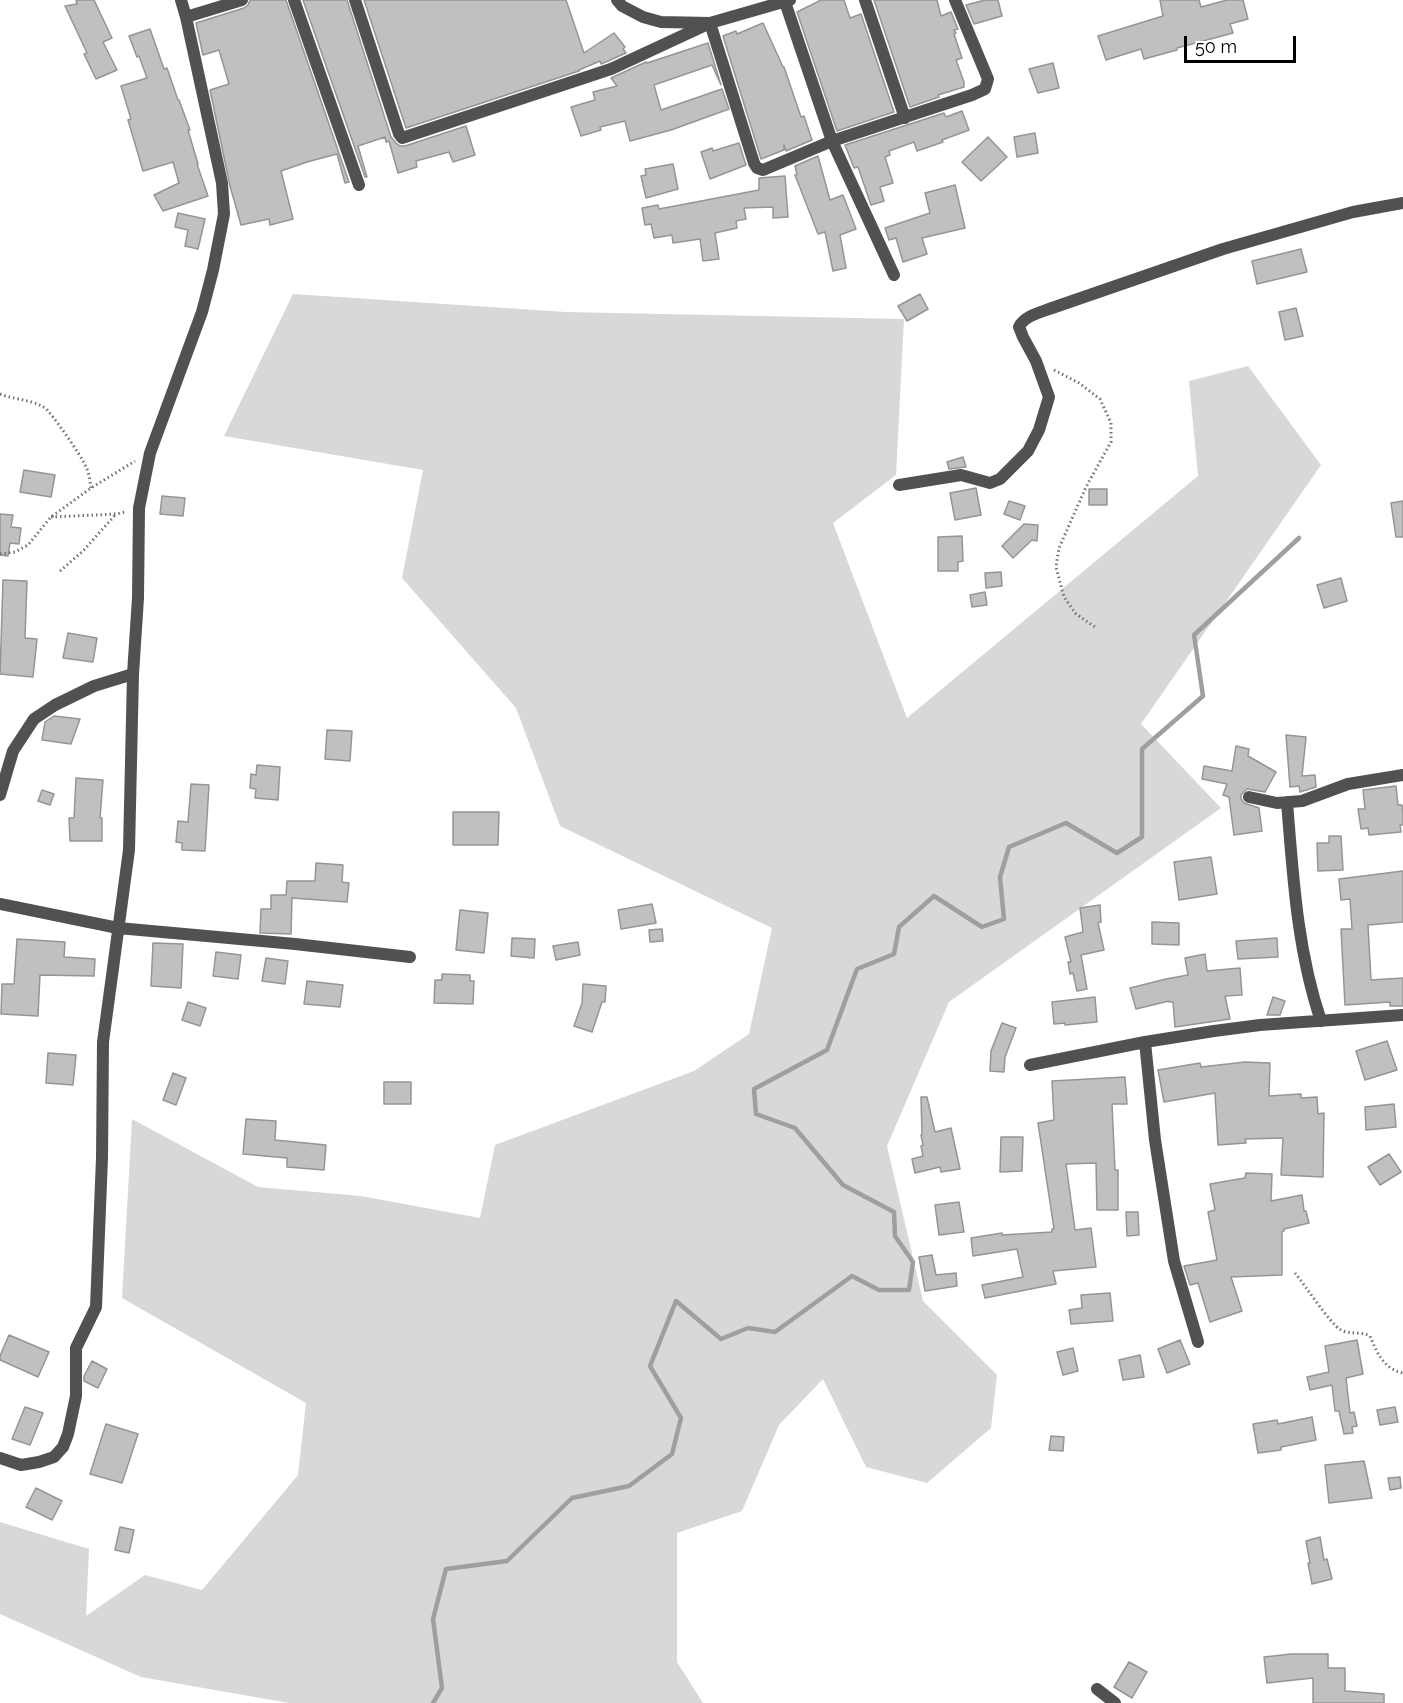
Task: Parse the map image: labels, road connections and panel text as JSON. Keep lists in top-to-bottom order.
{
  "scale_bar": "50 m"
}
